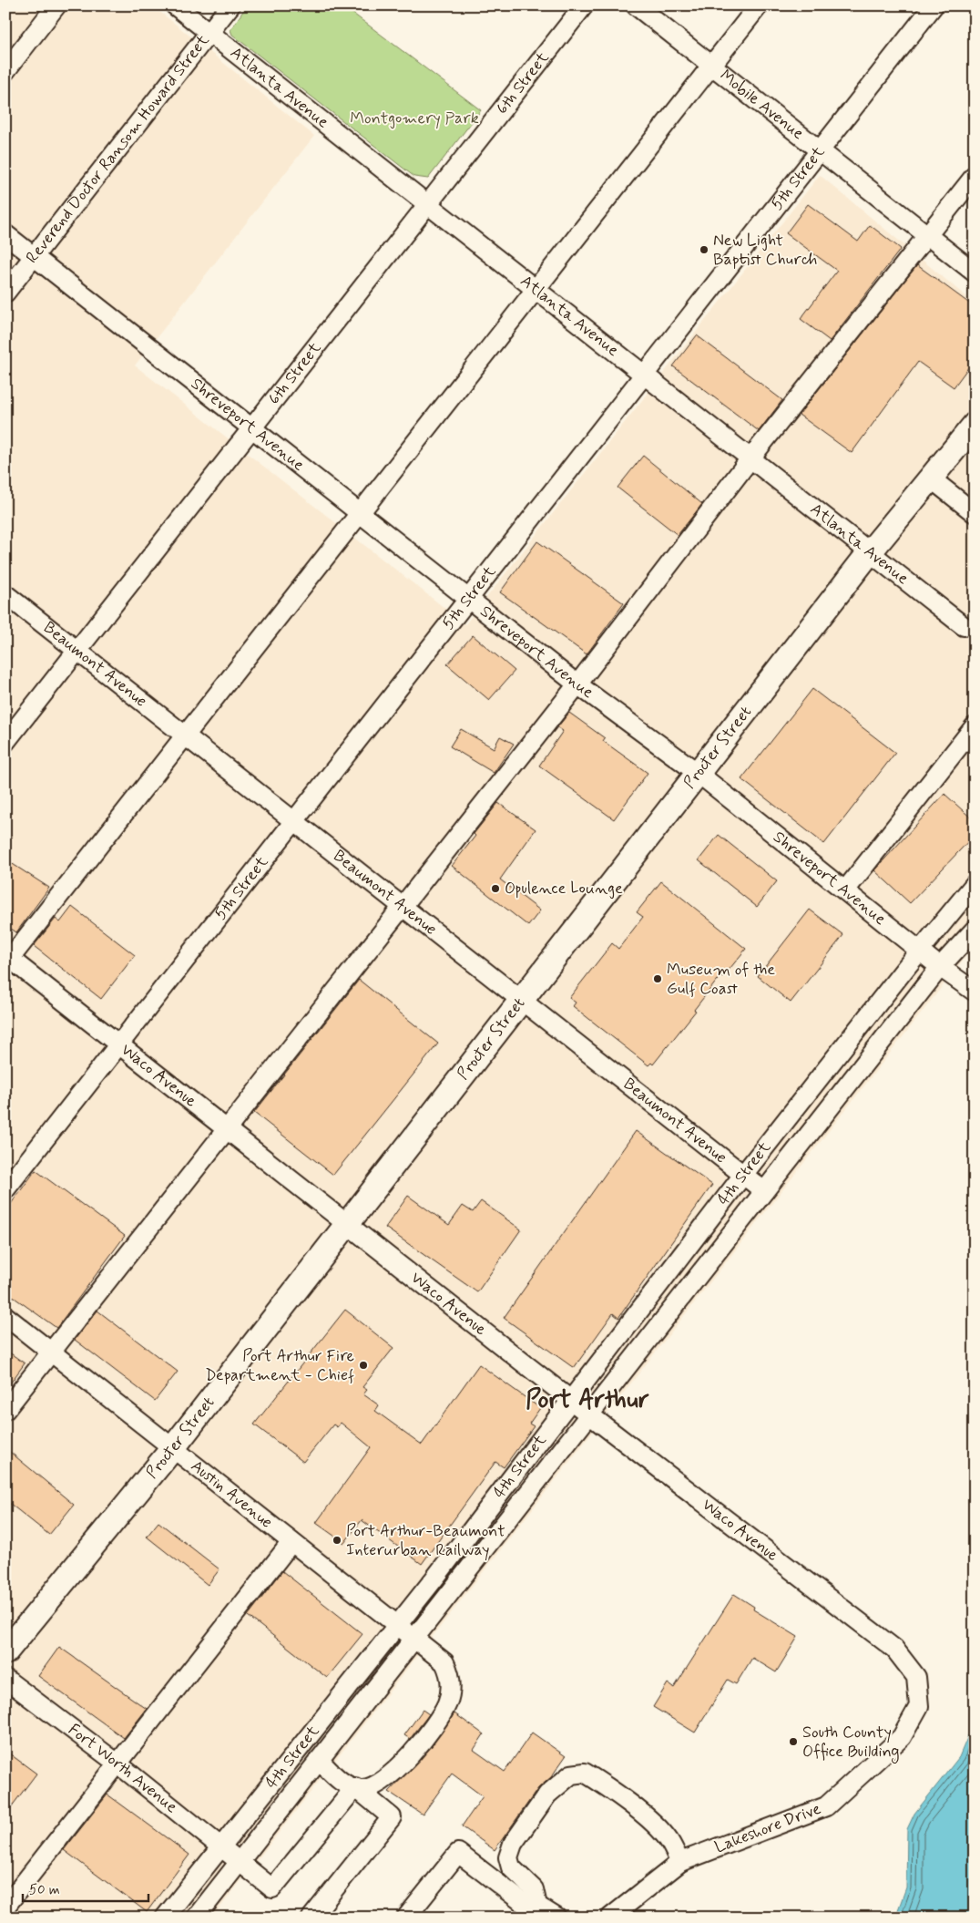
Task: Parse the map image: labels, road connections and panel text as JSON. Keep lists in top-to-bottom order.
{
  "streets": {
    "main road": ["Procter Street"],
    "street": [
      "6th Street",
      "Atlanta Avenue",
      "Mobile Avenue",
      "Reverend Doctor Ransom Howard Street",
      "5th Street",
      "Shreveport Avenue",
      "Beaumont Avenue",
      "Waco Avenue",
      "4th Street",
      "Austin Avenue",
      "Fort Worth Avenue",
      "Lakeshore Drive"
    ]
  },
  "crossings": [
    ["6th Street", "Atlanta Avenue"],
    ["6th Street", "Shreveport Avenue"],
    ["6th Street", "Beaumont Avenue"],
    ["Atlanta Avenue", "Reverend Doctor Ransom Howard Street"],
    ["Atlanta Avenue", "5th Street"],
    ["Atlanta Avenue", "Procter Street"],
    ["Mobile Avenue", "5th Street"],
    ["Reverend Doctor Ransom Howard Street", "Shreveport Avenue"],
    ["5th Street", "Shreveport Avenue"],
    ["5th Street", "Beaumont Avenue"],
    ["5th Street", "Waco Avenue"],
    ["Shreveport Avenue", "Procter Street"],
    ["Shreveport Avenue", "4th Street"],
    ["Beaumont Avenue", "Procter Street"],
    ["Beaumont Avenue", "4th Street"],
    ["Procter Street", "Waco Avenue"],
    ["Procter Street", "Austin Avenue"],
    ["Waco Avenue", "4th Street"],
    ["Waco Avenue", "Lakeshore Drive"],
    ["4th Street", "Austin Avenue"],
    ["4th Street", "Fort Worth Avenue"],
    ["Austin Avenue", "Fort Worth Avenue"]
  ],
  "districts": ["Port Arthur"],
  "parks": ["Montgomery Park"],
  "places": [
    "New Light Baptist Church",
    "Opulence Lounge",
    "Museum of the Gulf Coast",
    "Port Arthur Fire Department - Chief",
    "Port Arthur-Beaumont Interurban Railway",
    "South County Office Building"
  ],
  "scale_bar": "50 m"
}
